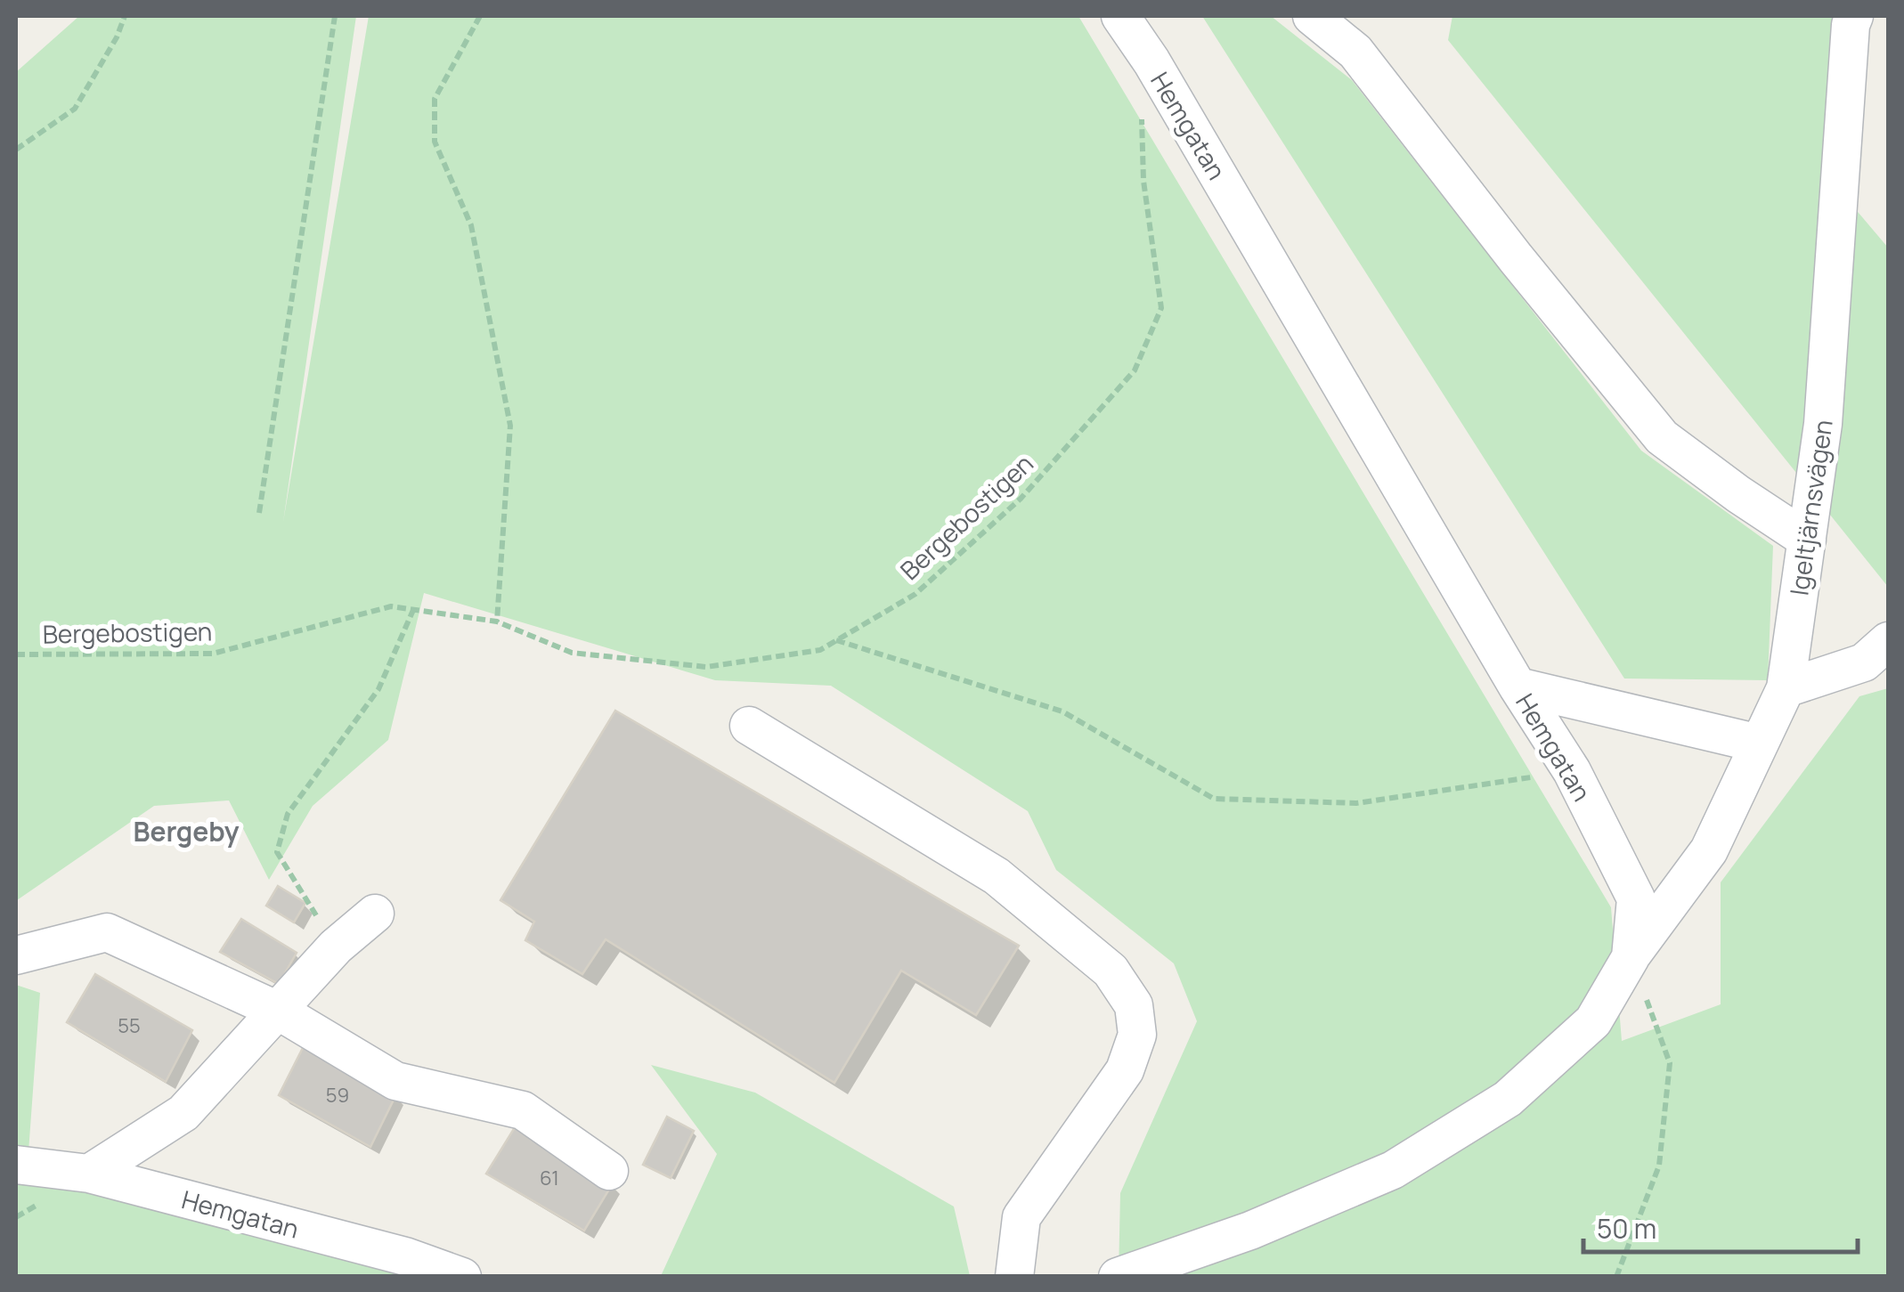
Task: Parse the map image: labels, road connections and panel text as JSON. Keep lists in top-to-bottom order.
{
  "streets": {
    "street": ["Hemgatan", "Igeltjärnsvägen"],
    "path": ["Bergebostigen"]
  },
  "crossings": [
    ["Hemgatan", "Igeltjärnsvägen"],
    ["Hemgatan", "Bergebostigen"]
  ],
  "districts": ["Bergeby"],
  "house_numbers": ["55", "59", "61"],
  "scale_bar": "50 m"
}
